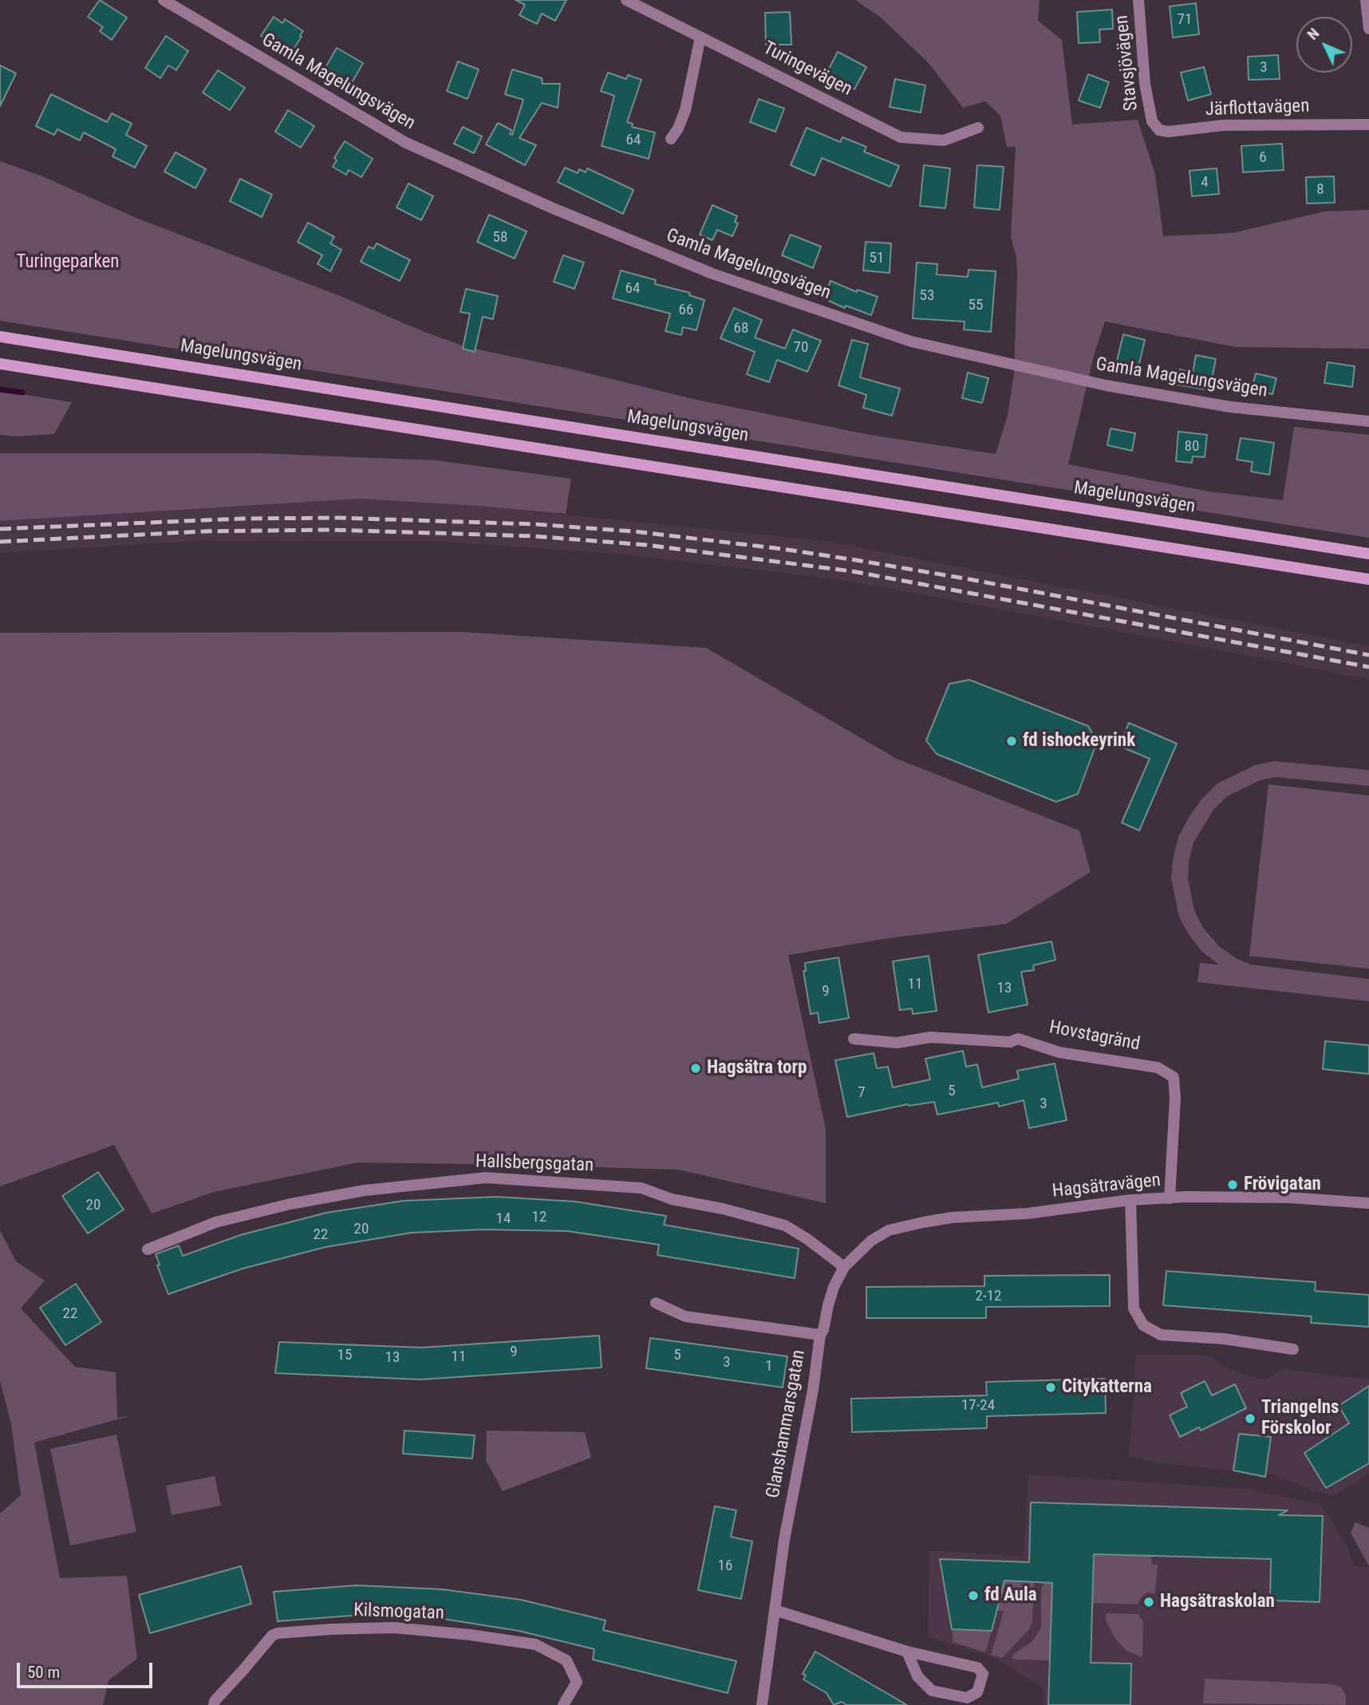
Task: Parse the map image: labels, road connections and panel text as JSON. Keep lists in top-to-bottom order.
{
  "streets": {
    "main road": ["Magelungsvägen"],
    "street": [
      "Stavsjövägen",
      "Turingevägen",
      "Gamla Magelungsvägen",
      "Järflottavägen",
      "Hovstagränd",
      "Hallsbergsgatan",
      "Hagsätravägen",
      "Glanshammarsgatan",
      "Kilsmogatan"
    ]
  },
  "crossings": [
    ["Stavsjövägen", "Järflottavägen"],
    ["Hovstagränd", "Hagsätravägen"],
    ["Hallsbergsgatan", "Glanshammarsgatan"],
    ["Hagsätravägen", "Glanshammarsgatan"]
  ],
  "parks": ["Turingeparken"],
  "places": [
    "fd ishockeyrink",
    "Hagsätra torp",
    "Frövigatan",
    "Citykatterna",
    "Triangelns Förskolor",
    "fd Aula",
    "Hagsätraskolan"
  ],
  "house_numbers": [
    "71",
    "3",
    "64",
    "6",
    "4",
    "8",
    "58",
    "51",
    "64",
    "53",
    "55",
    "66",
    "68",
    "70",
    "80",
    "11",
    "13",
    "9",
    "5",
    "7",
    "3",
    "20",
    "12",
    "14",
    "20",
    "22",
    "2-12",
    "22",
    "9",
    "15",
    "5",
    "11",
    "13",
    "3",
    "1",
    "17-24",
    "16"
  ],
  "scale_bar": "50 m",
  "north": "top left"
}
